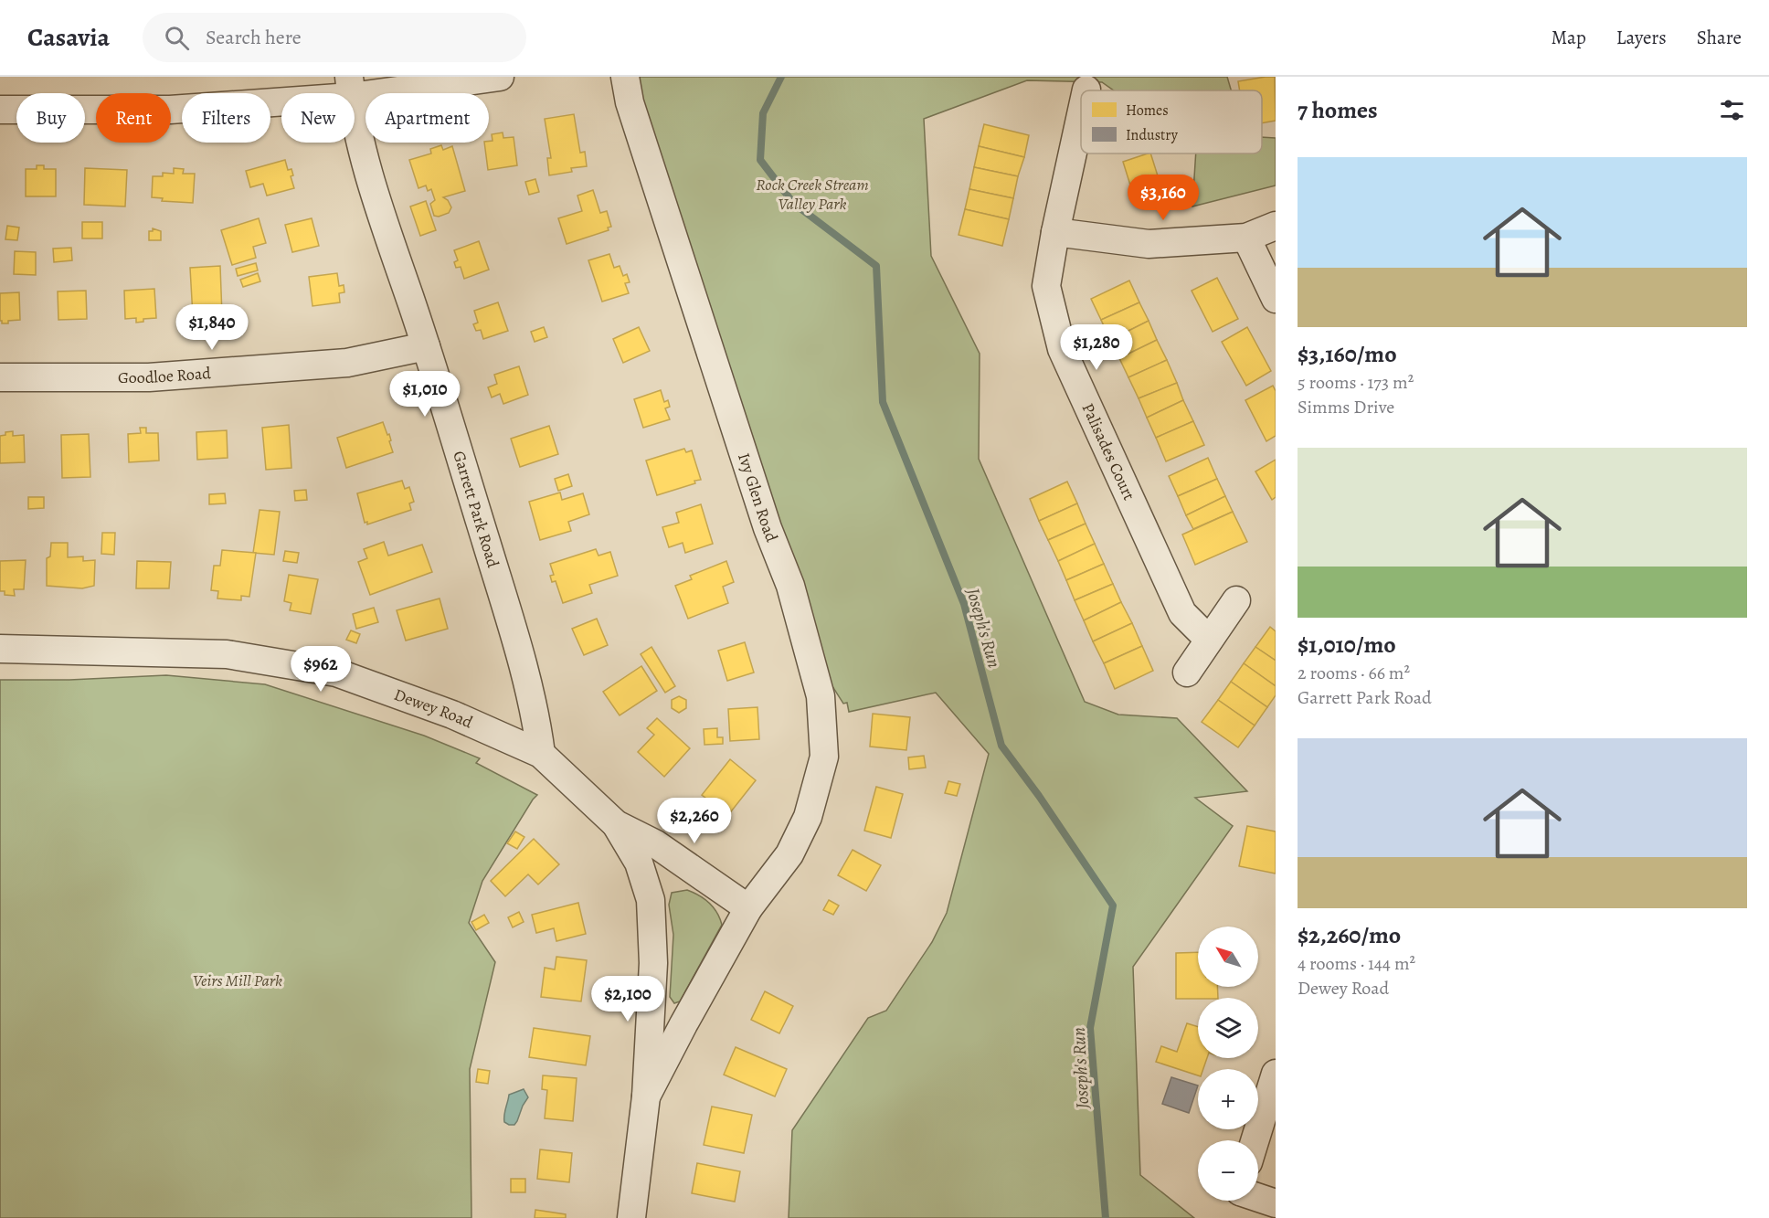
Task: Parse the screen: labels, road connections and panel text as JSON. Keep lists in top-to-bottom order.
{
  "streets": {
    "street": [
      "Goodloe Road",
      "Palisades Court",
      "Ivy Glen Road",
      "Garrett Park Road",
      "Dewey Road"
    ]
  },
  "crossings": [
    ["Goodloe Road", "Garrett Park Road"],
    ["Ivy Glen Road", "Dewey Road"],
    ["Garrett Park Road", "Dewey Road"]
  ],
  "water": ["Joseph's Run"],
  "parks": ["Rock Creek Stream Valley Park", "Veirs Mill Park"],
  "legend": ["Homes", "Industry"],
  "north": "top left",
  "page": {
    "header": "Casavia",
    "search": "Search here",
    "nav": ["Map", "Layers", "Share"],
    "heading": "7 homes",
    "chip": [
      "Buy",
      "Rent",
      "Filters",
      "New",
      "Apartment"
    ],
    "list": [
      {
        "name": "$3,160/mo",
        "note": "5 rooms · 173 m² · Simms Drive"
      },
      {
        "name": "$1,010/mo",
        "note": "2 rooms · 66 m² · Garrett Park Road"
      },
      {
        "name": "$2,260/mo",
        "note": "4 rooms · 144 m² · Dewey Road"
      }
    ],
    "price": [
      "$3,160",
      "$1,840",
      "$1,280",
      "$1,010",
      "$962",
      "$2,260",
      "$2,100"
    ],
    "map_buttons": ["+", "−"]
  }
}
